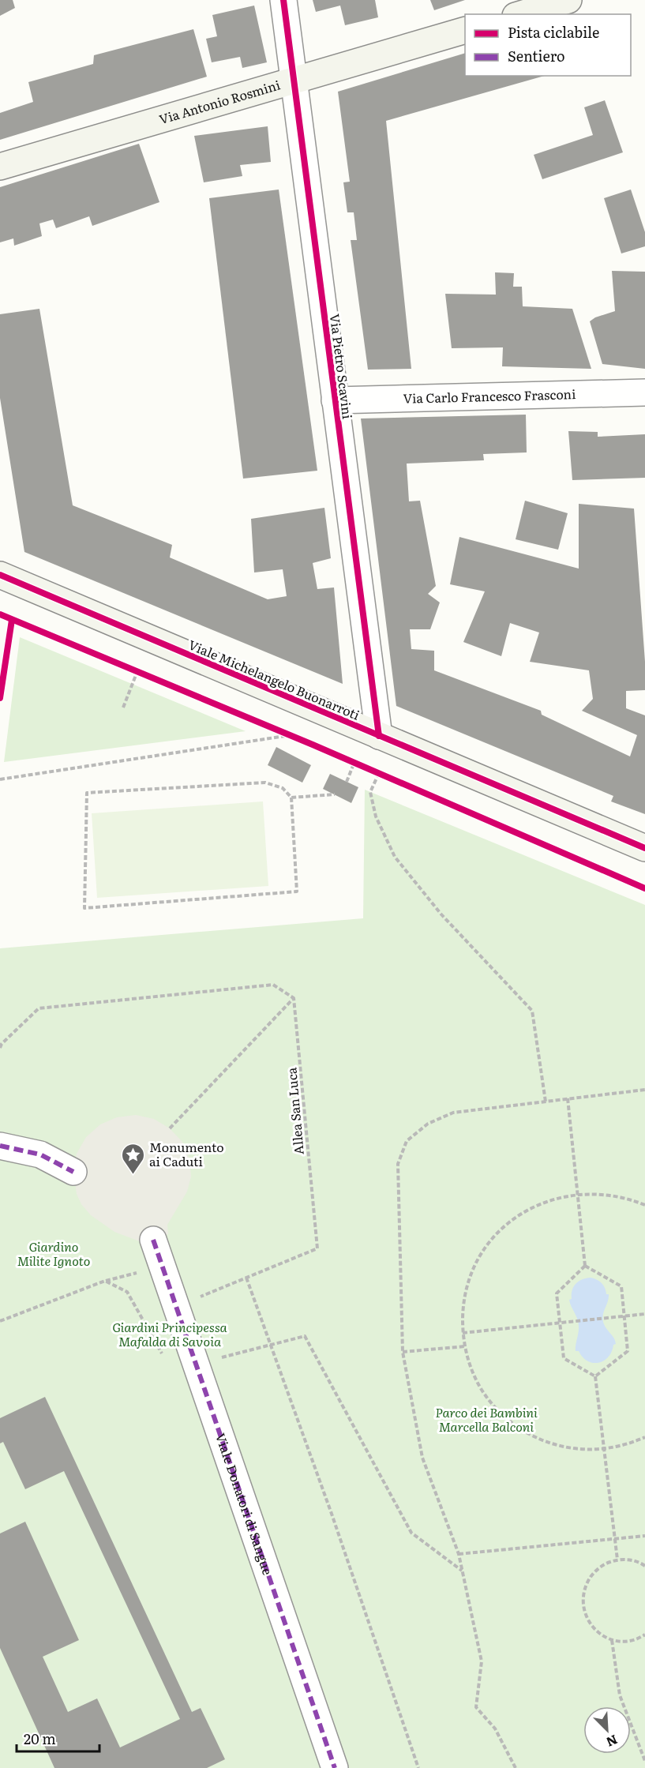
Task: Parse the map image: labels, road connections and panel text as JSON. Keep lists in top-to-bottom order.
{
  "streets": {
    "street": [
      "Via Antonio Rosmini",
      "Via Pietro Scavini",
      "Via Carlo Francesco Frasconi",
      "Viale Michelangelo Buonarroti",
      "Viale Donatori di Sangue"
    ],
    "path": ["Allea San Luca"]
  },
  "crossings": [
    ["Via Antonio Rosmini", "Via Pietro Scavini"],
    ["Via Pietro Scavini", "Via Carlo Francesco Frasconi"],
    ["Via Pietro Scavini", "Viale Michelangelo Buonarroti"],
    ["Allea San Luca", "Viale Donatori di Sangue"]
  ],
  "parks": ["Giardino Milite Ignoto", "Giardini Principessa Mafalda di Savoia", "Parco dei Bambini Marcella Balconi"],
  "places": {
    "place": ["Monumento ai Caduti"]
  },
  "legend": ["Pista ciclabile", "Sentiero"],
  "scale_bar": "20 m",
  "north": "bottom right"
}
